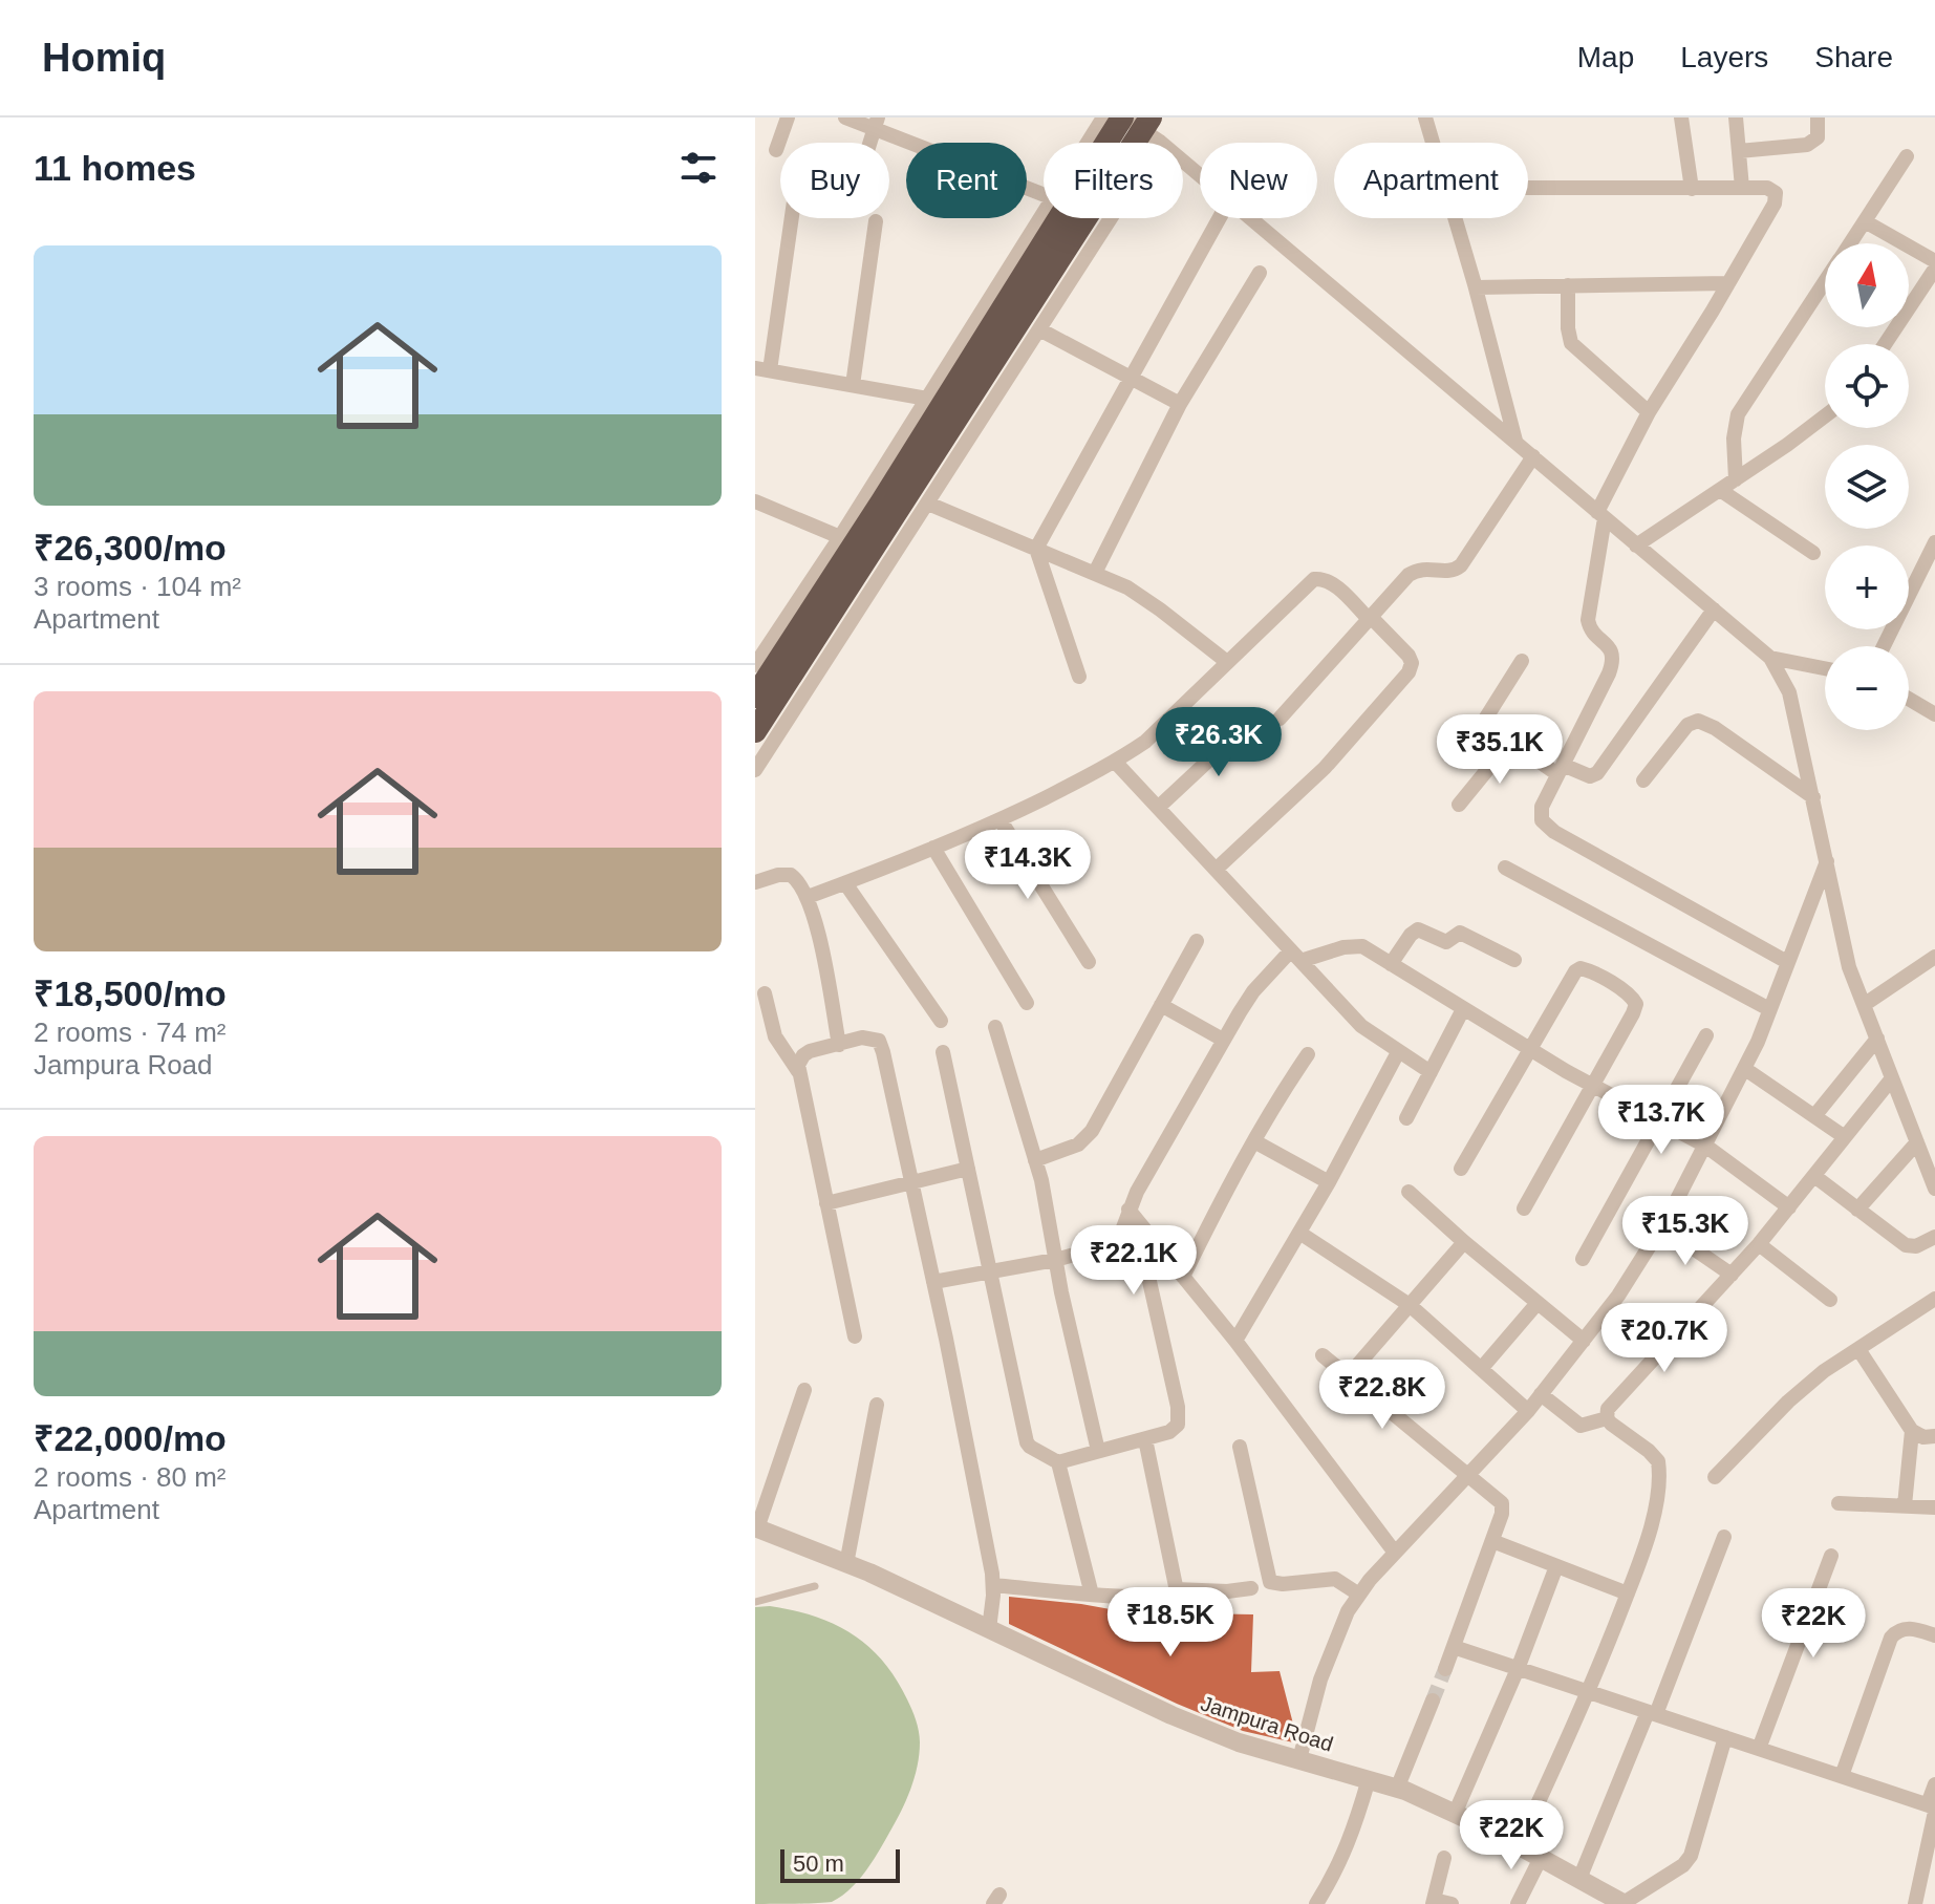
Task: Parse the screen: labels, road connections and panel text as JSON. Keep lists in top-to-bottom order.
{
  "streets": {
    "street": ["Jampura Road"]
  },
  "scale_bar": "50 m",
  "north": "top",
  "page": {
    "header": "Homiq",
    "nav": ["Map", "Layers", "Share"],
    "heading": "11 homes",
    "chip": [
      "Buy",
      "Rent",
      "Filters",
      "New",
      "Apartment"
    ],
    "list": [
      {
        "name": "₹26,300/mo",
        "note": "3 rooms · 104 m² · Apartment"
      },
      {
        "name": "₹18,500/mo",
        "note": "2 rooms · 74 m² · Jampura Road"
      },
      {
        "name": "₹22,000/mo",
        "note": "2 rooms · 80 m² · Apartment"
      }
    ],
    "map_buttons": ["+", "−"],
    "price": [
      "₹26.3K",
      "₹35.1K",
      "₹14.3K",
      "₹13.7K",
      "₹15.3K",
      "₹22.1K",
      "₹20.7K",
      "₹22.8K",
      "₹18.5K",
      "₹22K",
      "₹22K"
    ],
    "scale": "50 m"
  }
}
